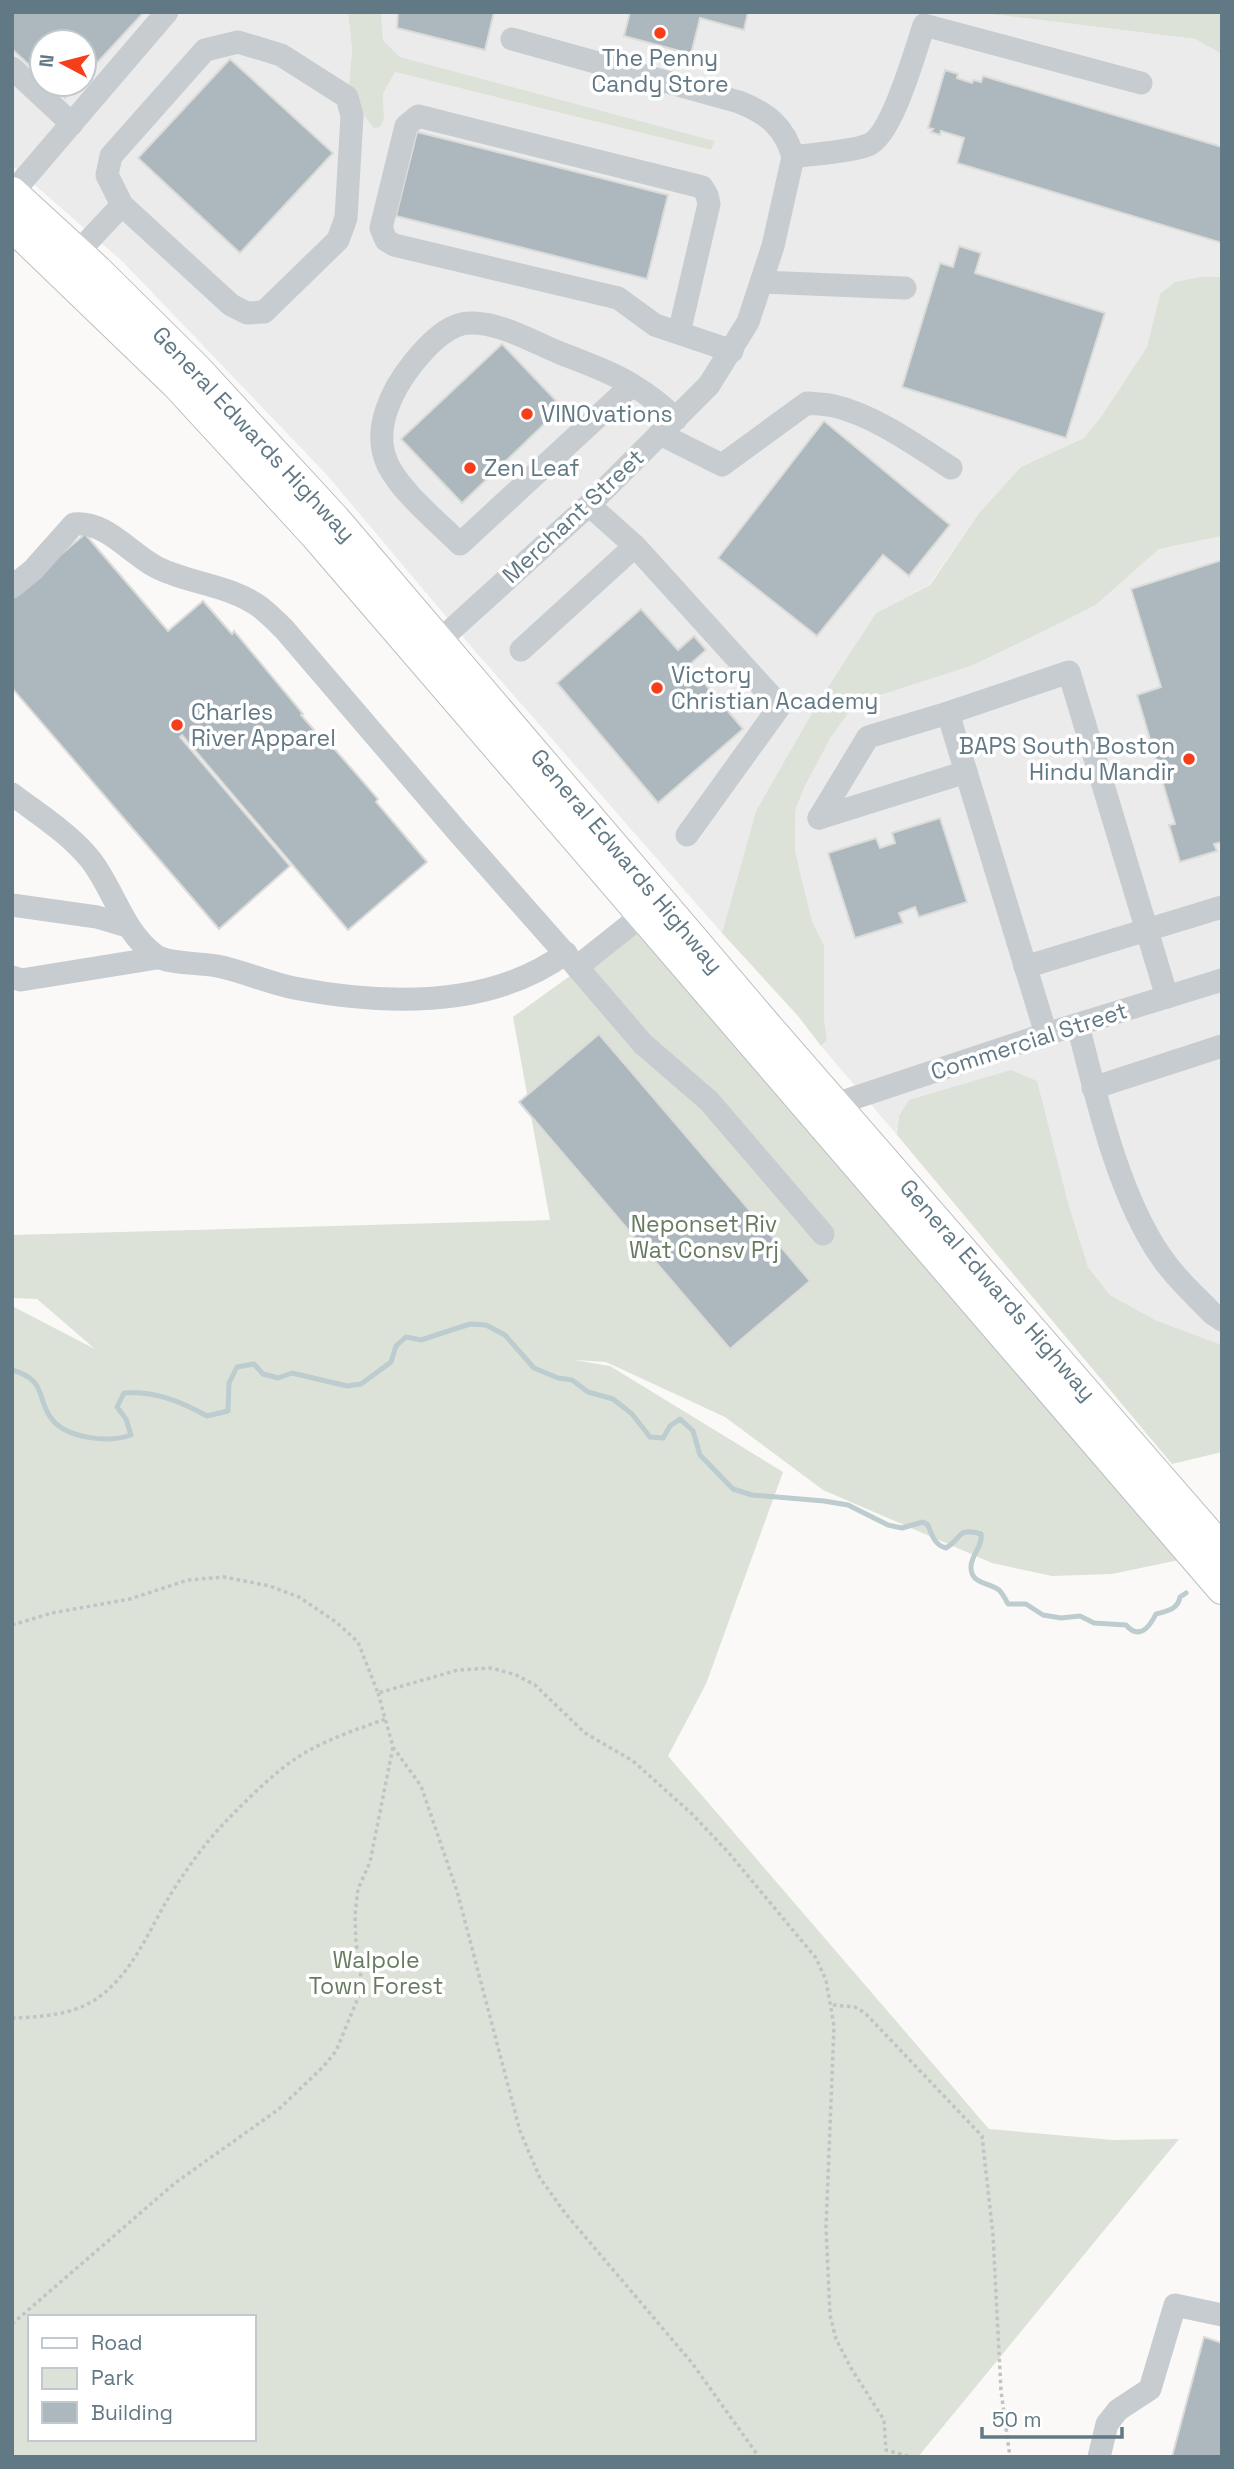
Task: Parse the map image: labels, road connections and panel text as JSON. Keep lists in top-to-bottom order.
{
  "streets": {
    "main road": ["General Edwards Highway"],
    "street": ["Merchant Street", "Commercial Street"]
  },
  "crossings": [
    ["General Edwards Highway", "Merchant Street"],
    ["General Edwards Highway", "Commercial Street"]
  ],
  "parks": ["Neponset Riv Wat Consv Prj", "Walpole Town Forest"],
  "places": [
    "The Penny Candy Store",
    "VINOvations",
    "Zen Leaf",
    "Victory Christian Academy",
    "Charles River Apparel",
    "BAPS South Boston Hindu Mandir"
  ],
  "legend": ["Road", "Park", "Building"],
  "scale_bar": "50 m",
  "north": "left"
}
